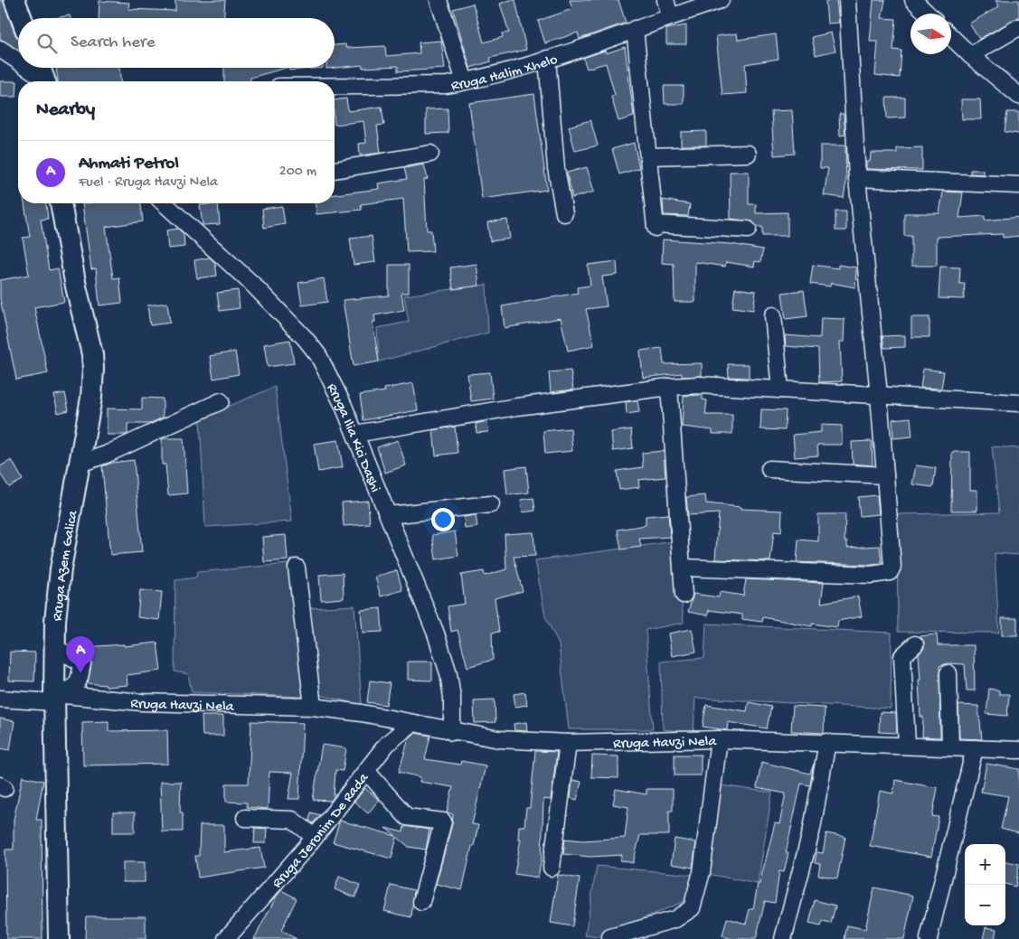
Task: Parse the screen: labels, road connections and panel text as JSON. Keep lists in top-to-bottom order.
{
  "streets": {
    "main road": ["Rruga Azem Galica"],
    "street": [
      "Rruga Halim Xhelo",
      "Rruga Ilia Kici Dashi",
      "Rruga Havzi Nela",
      "Rruga Jeronim De Rada"
    ]
  },
  "crossings": [
    ["Rruga Ilia Kici Dashi", "Rruga Havzi Nela"],
    ["Rruga Azem Galica", "Rruga Havzi Nela"],
    ["Rruga Havzi Nela", "Rruga Jeronim De Rada"]
  ],
  "north": "right",
  "page": {
    "search": "Search here",
    "heading": "Nearby",
    "list": [
      {
        "mark": "A",
        "name": "Ahmati Petrol",
        "note": "Fuel · Rruga Havzi Nela",
        "value": "200 m"
      }
    ],
    "pins": "A",
    "map_buttons": ["+", "−"]
  }
}
